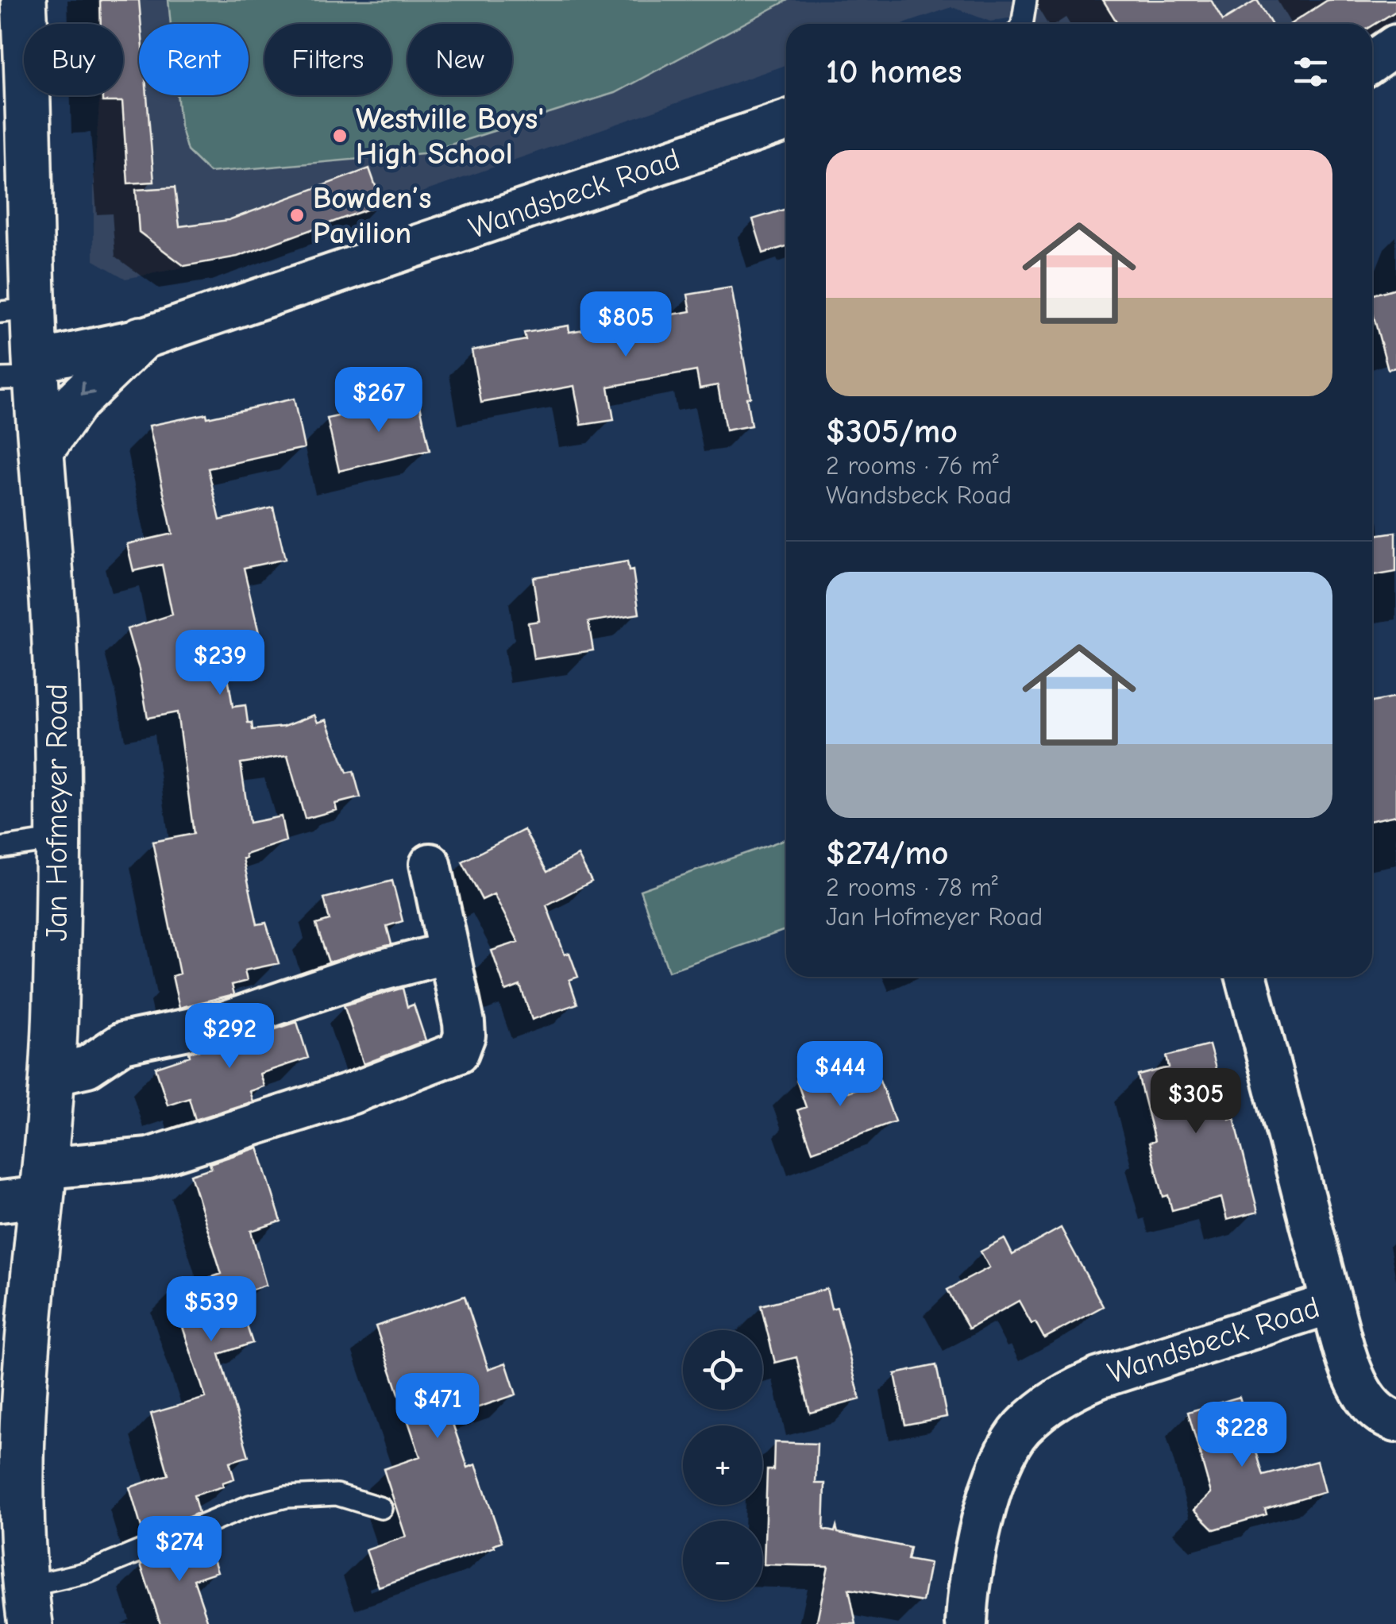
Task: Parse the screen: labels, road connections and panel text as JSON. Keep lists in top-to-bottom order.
{
  "streets": {
    "street": ["Wandsbeck Road", "Jan Hofmeyer Road"]
  },
  "crossings": [
    ["Wandsbeck Road", "Jan Hofmeyer Road"]
  ],
  "places": ["Westville Boys' High School", "Bowden’s Pavilion"],
  "page": {
    "chip": [
      "Buy",
      "Rent",
      "Filters",
      "New"
    ],
    "heading": "10 homes",
    "list": [
      {
        "name": "$305/mo",
        "note": "2 rooms · 76 m² · Wandsbeck Road"
      },
      {
        "name": "$274/mo",
        "note": "2 rooms · 78 m² · Jan Hofmeyer Road"
      }
    ],
    "price": [
      "$805",
      "$267",
      "$239",
      "$292",
      "$444",
      "$305",
      "$539",
      "$471",
      "$228",
      "$274"
    ],
    "map_buttons": ["+", "−"]
  }
}
